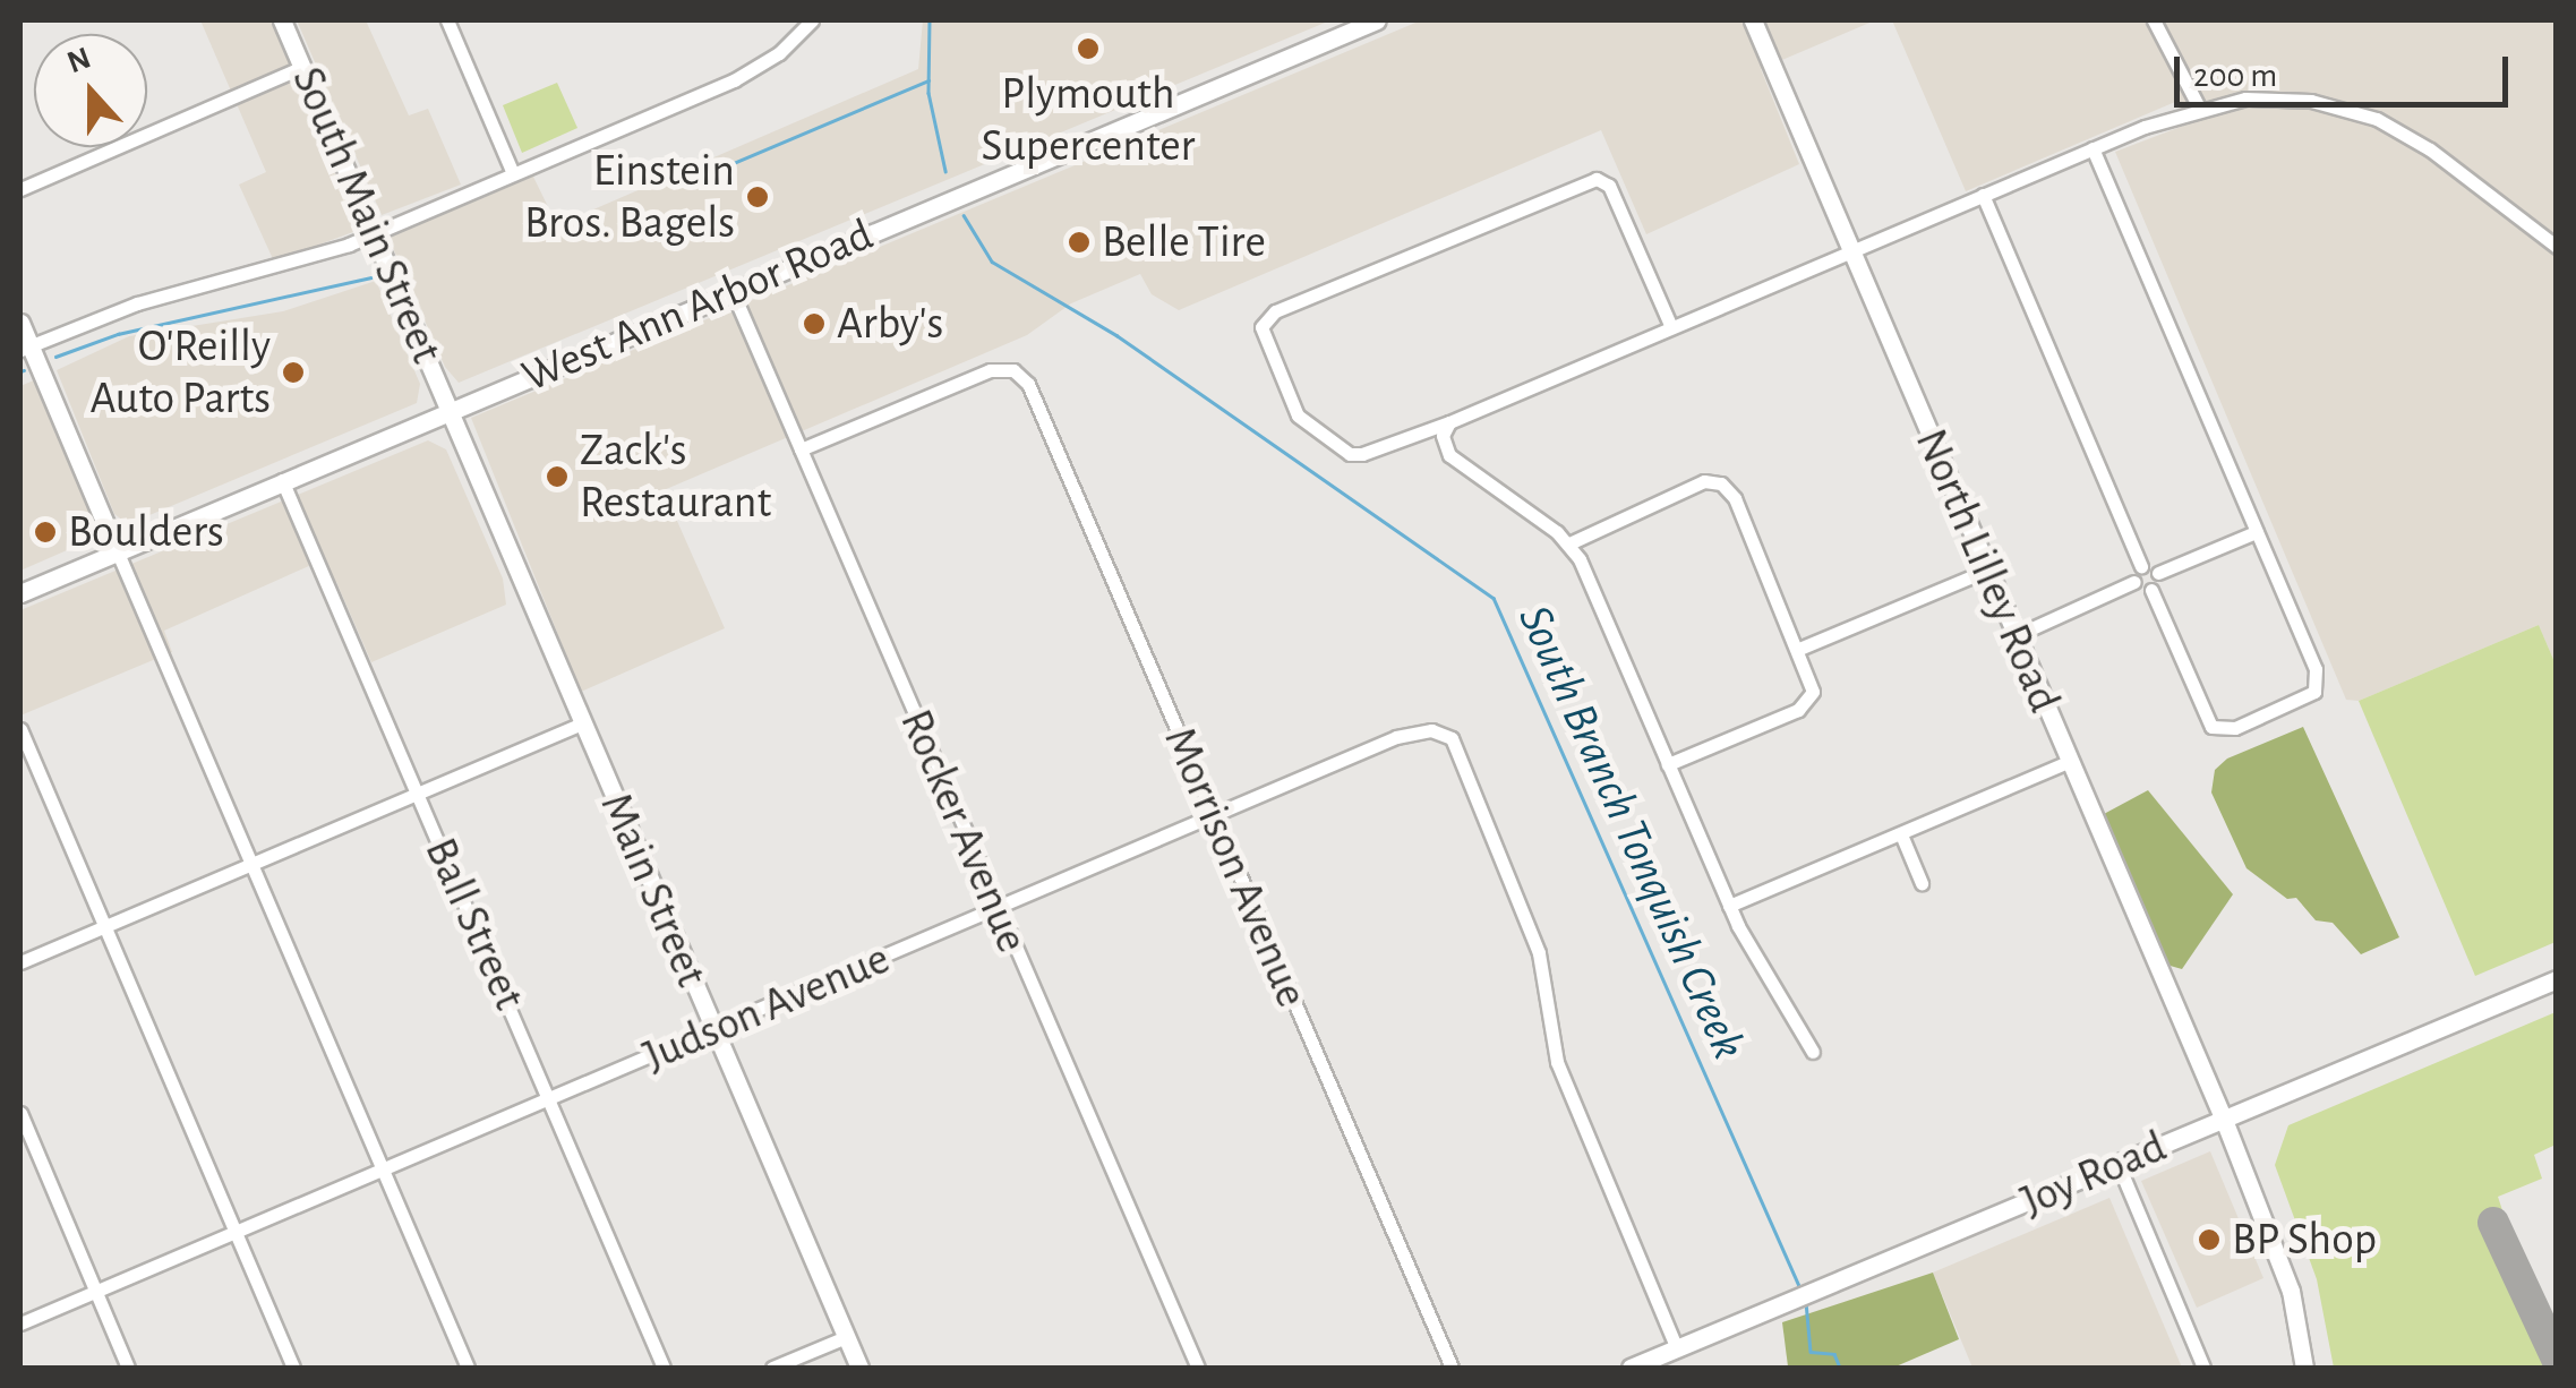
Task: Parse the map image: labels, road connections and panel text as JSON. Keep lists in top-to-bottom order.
{
  "streets": {
    "street": [
      "South Main Street",
      "West Ann Arbor Road",
      "North Lilley Road",
      "Rocker Avenue",
      "Morrison Avenue",
      "Main Street",
      "Ball Street",
      "Judson Avenue",
      "Joy Road"
    ]
  },
  "crossings": [
    ["South Main Street", "West Ann Arbor Road"],
    ["South Main Street", "Main Street"],
    ["West Ann Arbor Road", "Rocker Avenue"],
    ["West Ann Arbor Road", "Main Street"],
    ["West Ann Arbor Road", "Ball Street"],
    ["North Lilley Road", "Joy Road"],
    ["Rocker Avenue", "Morrison Avenue"],
    ["Rocker Avenue", "Judson Avenue"],
    ["Morrison Avenue", "Judson Avenue"],
    ["Main Street", "Judson Avenue"],
    ["Ball Street", "Judson Avenue"],
    ["Judson Avenue", "Joy Road"]
  ],
  "water": ["South Branch Tonquish Creek"],
  "places": [
    "Plymouth Supercenter",
    "Einstein Bros. Bagels",
    "Belle Tire",
    "Arby's",
    "O'Reilly Auto Parts",
    "Zack's Restaurant",
    "Boulders",
    "BP Shop"
  ],
  "scale_bar": "200 m",
  "north": "top"
}
